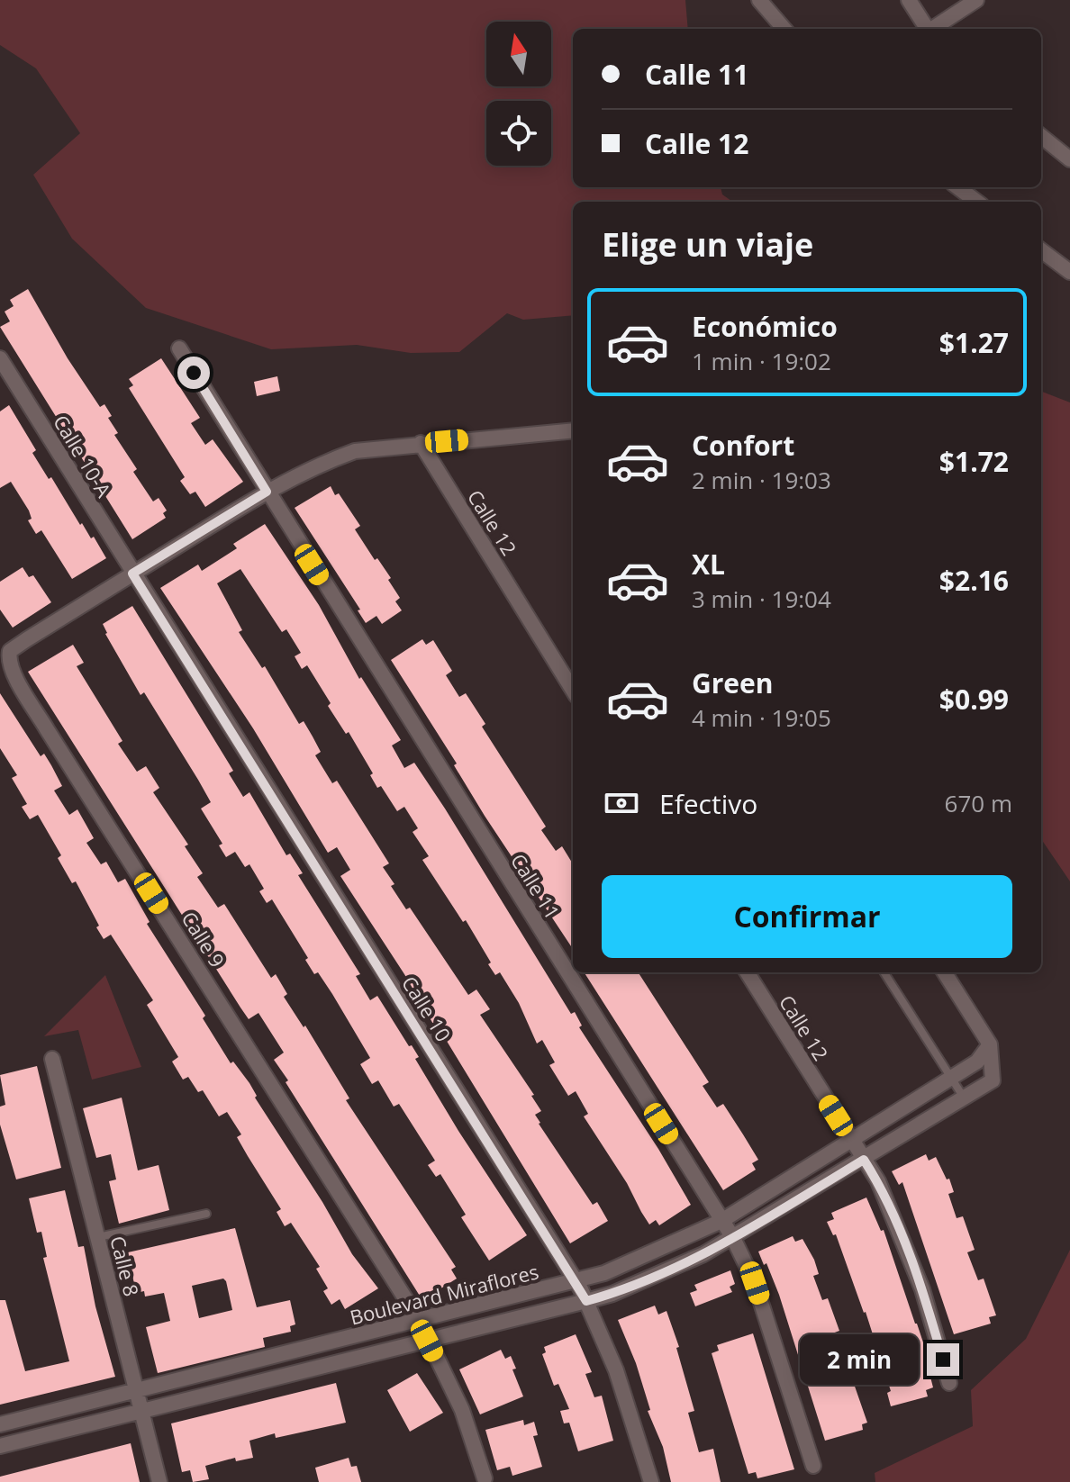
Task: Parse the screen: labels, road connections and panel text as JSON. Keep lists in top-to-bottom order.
{
  "streets": {
    "street": [
      "Calle 10-A",
      "Calle 12",
      "Calle 11",
      "Calle 9",
      "Calle 10",
      "Calle 8",
      "Boulevard Miraflores"
    ]
  },
  "crossings": [
    ["Calle 10-A", "Calle 9"],
    ["Calle 10-A", "Calle 10"],
    ["Calle 12", "Calle 9"],
    ["Calle 12", "Boulevard Miraflores"],
    ["Calle 11", "Calle 9"],
    ["Calle 11", "Boulevard Miraflores"],
    ["Calle 9", "Calle 10"],
    ["Calle 9", "Boulevard Miraflores"],
    ["Calle 10", "Boulevard Miraflores"],
    ["Calle 8", "Boulevard Miraflores"]
  ],
  "north": "top",
  "page": {
    "banner": ["Calle 11", "Calle 12"],
    "heading": "Elige un viaje",
    "list": [
      {
        "name": "Económico",
        "note": "1 min · 19:02",
        "value": "$1.27"
      },
      {
        "name": "Confort",
        "note": "2 min · 19:03",
        "value": "$1.72"
      },
      {
        "name": "XL",
        "note": "3 min · 19:04",
        "value": "$2.16"
      },
      {
        "name": "Green",
        "note": "4 min · 19:05",
        "value": "$0.99"
      }
    ],
    "pay": ["Efectivo", "670 m"],
    "buttons": "Confirmar",
    "bubble": "2 min"
  }
}
